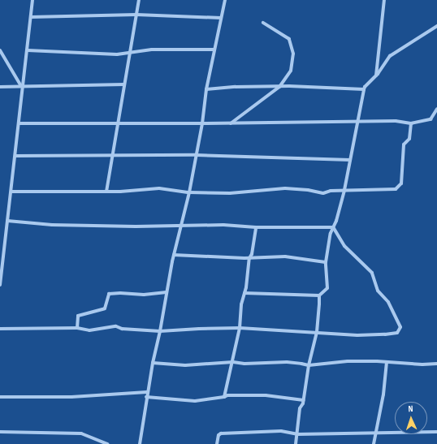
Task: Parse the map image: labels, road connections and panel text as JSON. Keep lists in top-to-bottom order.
{
  "north": "top"
}
